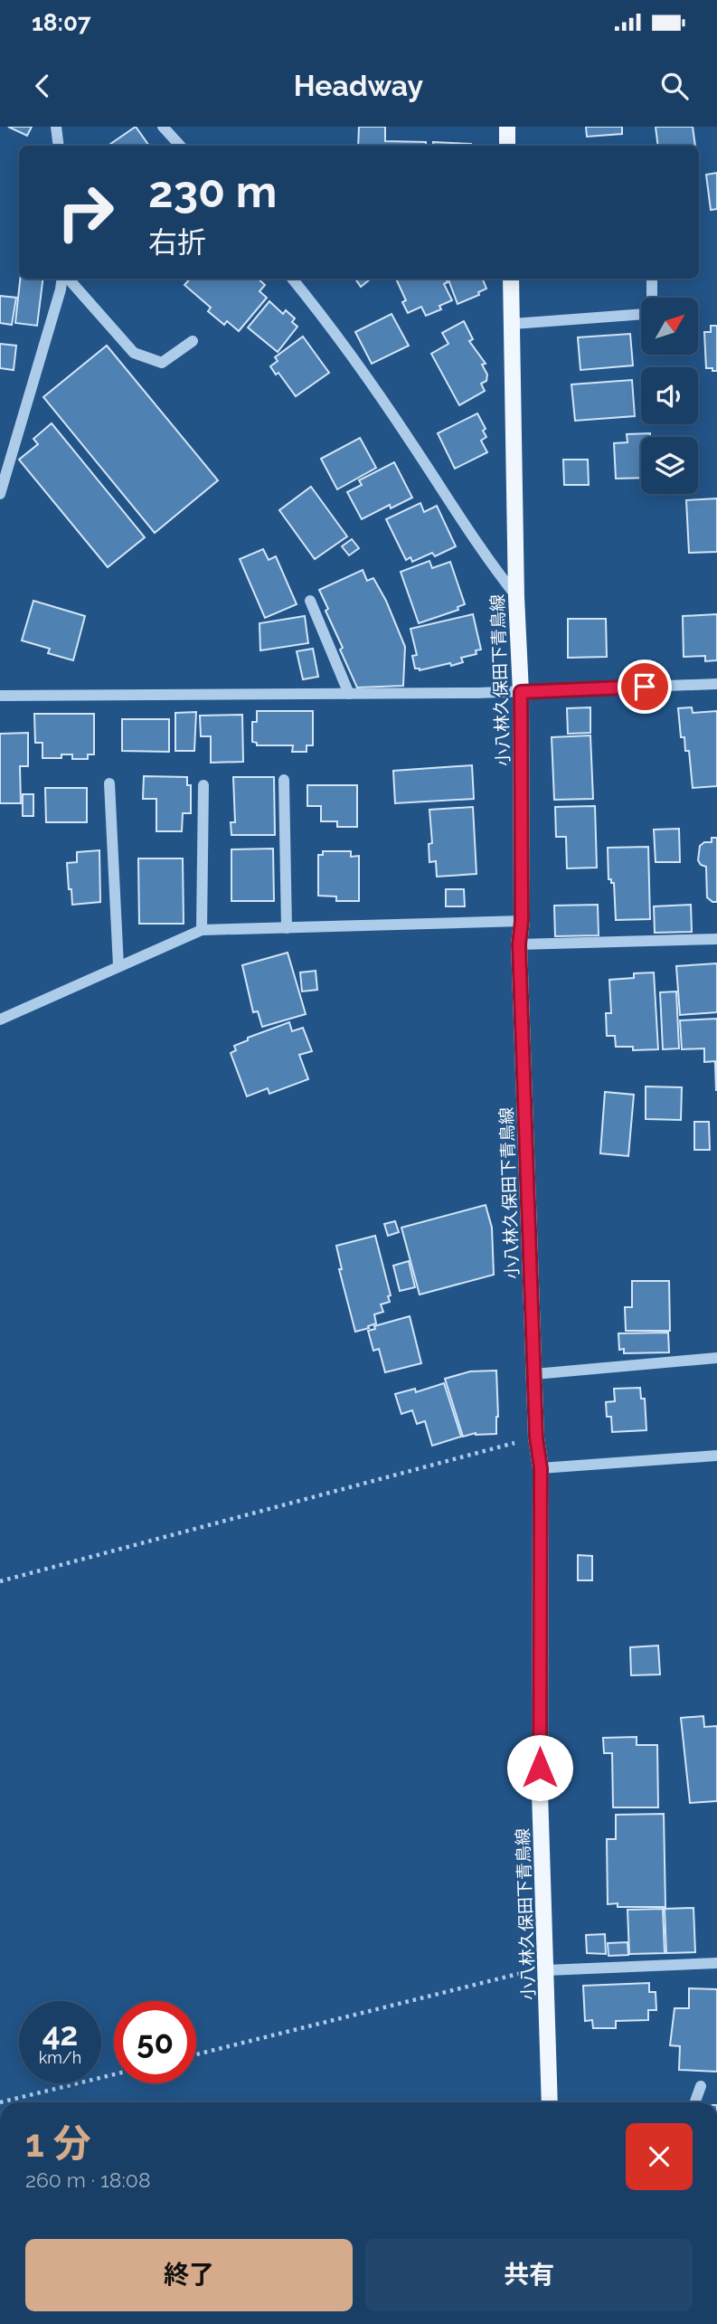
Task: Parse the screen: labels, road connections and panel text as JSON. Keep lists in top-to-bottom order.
{
  "streets": {
    "main road": ["小八林久保田下青鳥線"]
  },
  "north": "top right",
  "page": {
    "status": "18:07",
    "header": "Headway",
    "turn": ["230 m", "右折"],
    "speed": "42 km/h",
    "limit": "50",
    "heading": ["1 分", "260 m · 18:08"],
    "buttons": ["終了", "共有"]
  }
}
